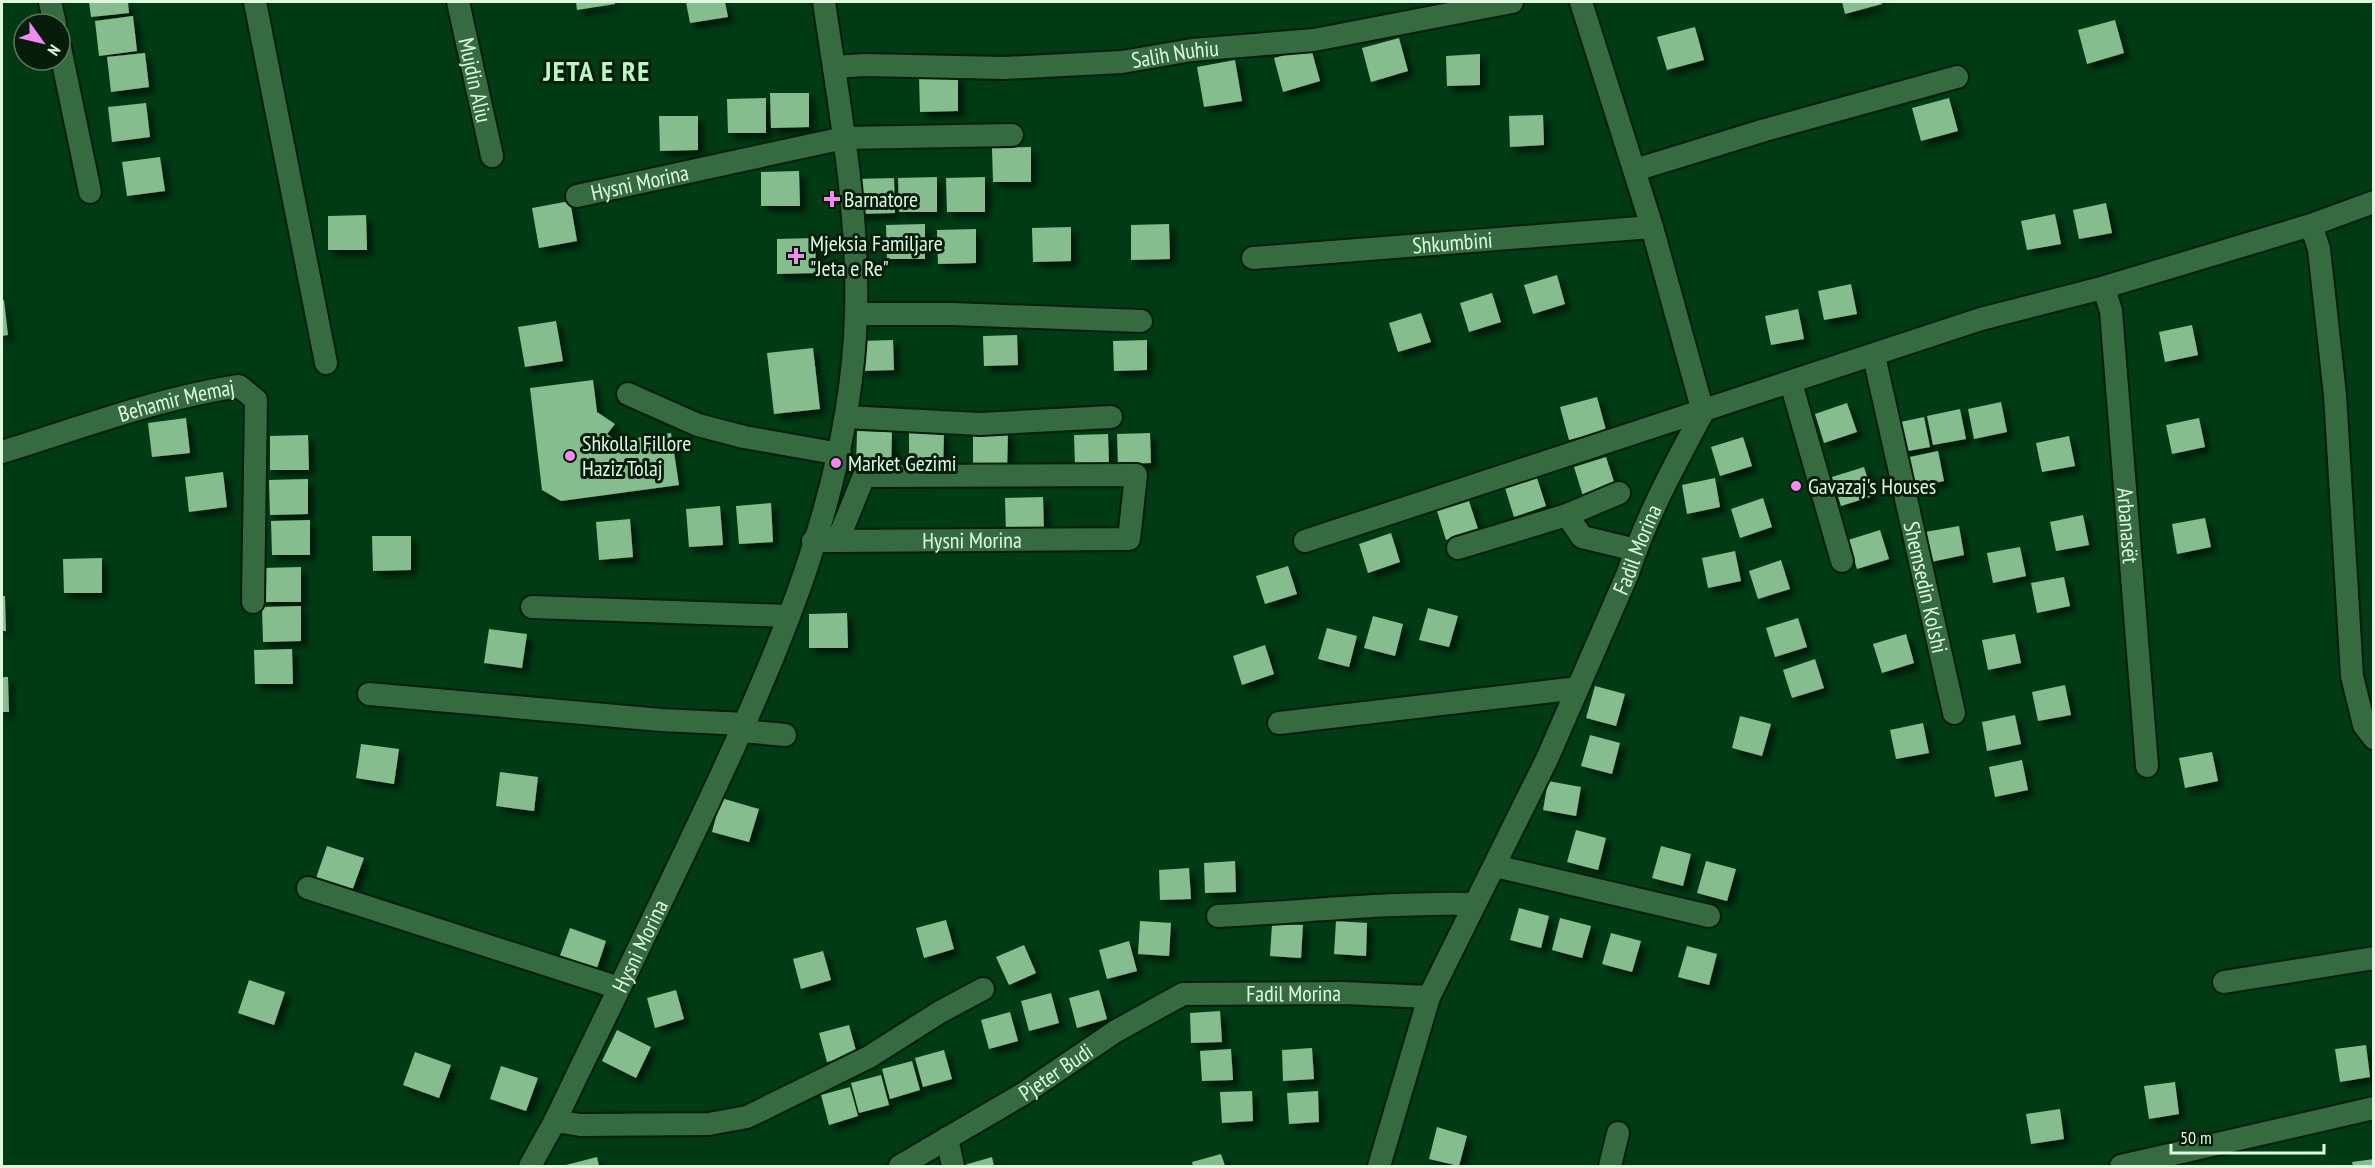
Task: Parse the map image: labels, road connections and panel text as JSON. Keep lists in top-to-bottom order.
{
  "streets": {
    "street": [
      "Salih Nuhiu",
      "Mujdin Aliu",
      "Hysni Morina",
      "Shkumbini",
      "Behamir Memaj",
      "Arbanasët",
      "Fadil Morina",
      "Shemsedin Kolshi",
      "Pjeter Budi"
    ]
  },
  "crossings": [
    ["Salih Nuhiu", "Hysni Morina"],
    ["Fadil Morina", "Pjeter Budi"]
  ],
  "districts": ["JETA E RE"],
  "places": {
    "health": ["Barnatore", "Mjeksia Familjare \"Jeta e Re\""],
    "other": ["Shkolla Fillore Haziz Tolaj", "Market Gezimi", "Gavazaj's Houses"]
  },
  "scale_bar": "50 m",
  "north": "bottom right"
}
